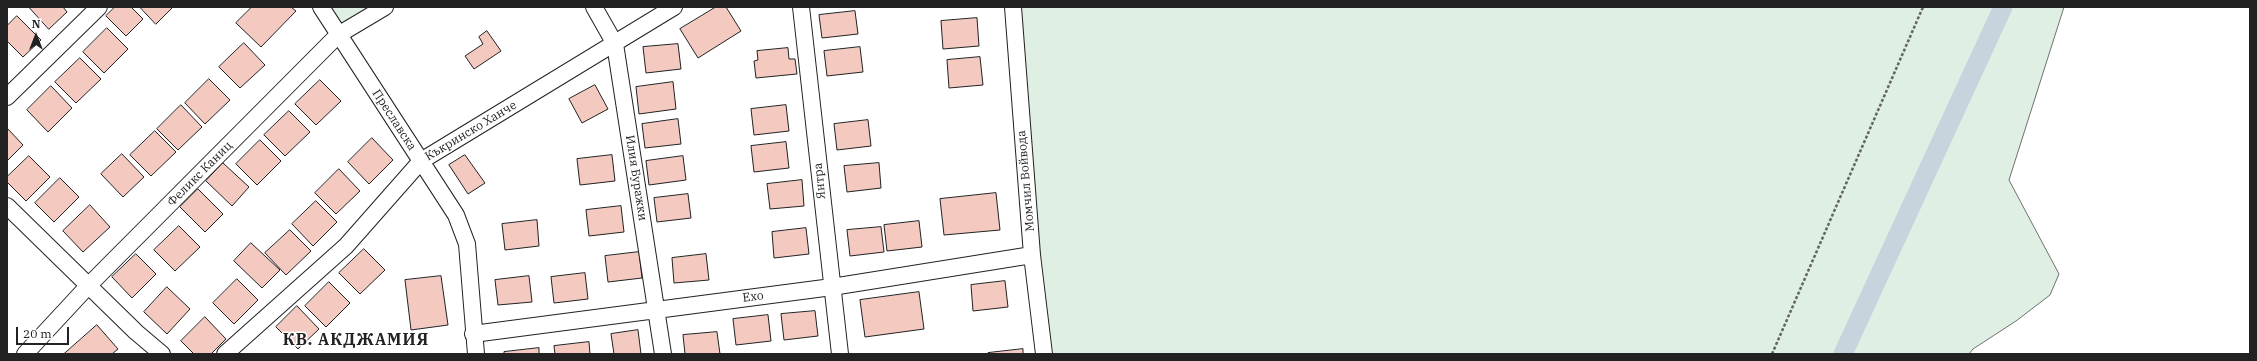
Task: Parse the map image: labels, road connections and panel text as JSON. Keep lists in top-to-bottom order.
{
  "streets": {
    "street": [
      "Преславска",
      "Къкринско Ханче",
      "Феликс Каниц",
      "Илия Буражки",
      "Янтра",
      "Момчил Войвода",
      "Ехо"
    ]
  },
  "crossings": [
    ["Преславска", "Къкринско Ханче"],
    ["Преславска", "Феликс Каниц"],
    ["Преславска", "Ехо"],
    ["Къкринско Ханче", "Илия Буражки"],
    ["Илия Буражки", "Ехо"],
    ["Янтра", "Ехо"],
    ["Момчил Войвода", "Ехо"]
  ],
  "districts": ["КВ. АКДЖАМИЯ"],
  "scale_bar": "20 m",
  "north": "top"
}
